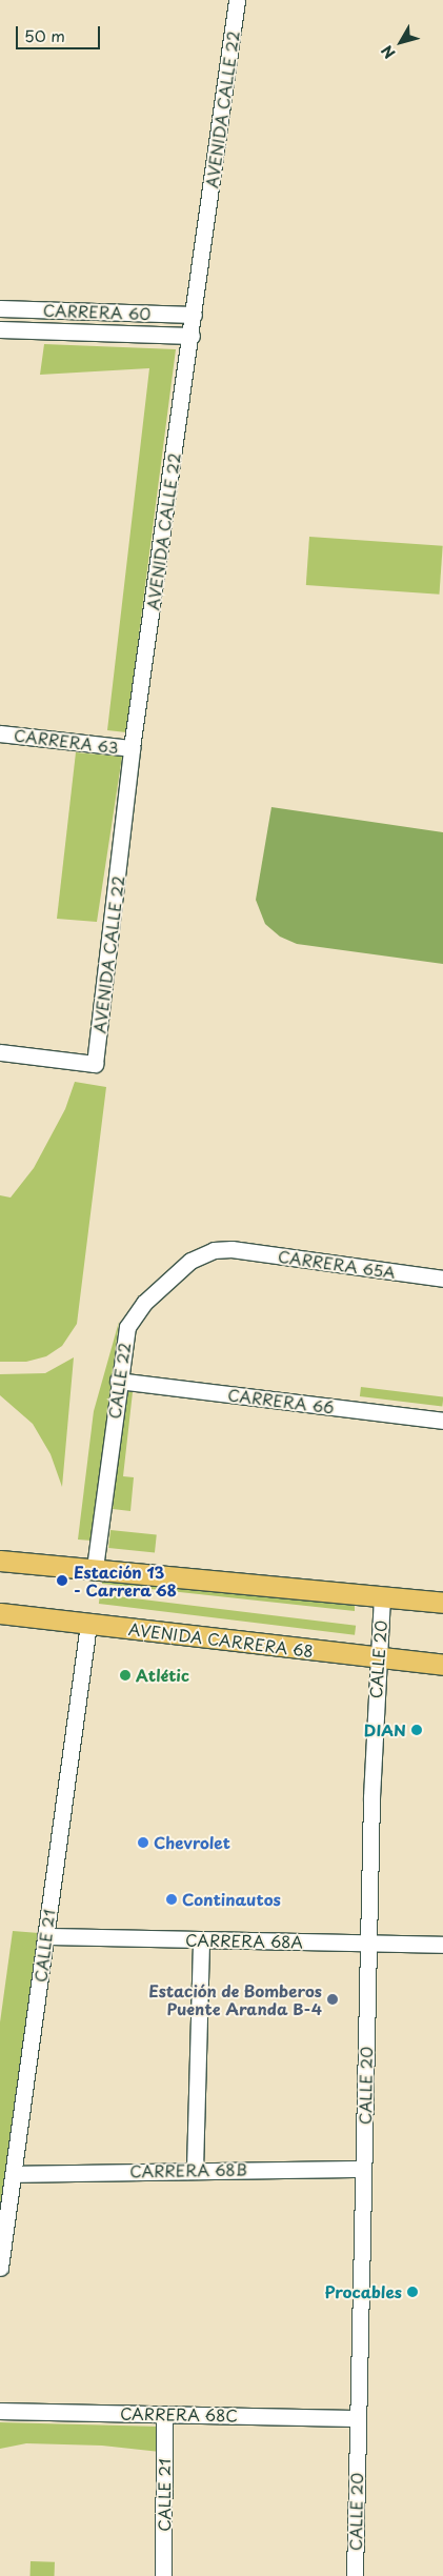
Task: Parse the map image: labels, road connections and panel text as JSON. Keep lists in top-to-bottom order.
{
  "streets": {
    "main road": ["AVENIDA CARRERA 68"],
    "street": [
      "AVENIDA CALLE 22",
      "CARRERA 60",
      "CARRERA 63",
      "CARRERA 65A",
      "CALLE 22",
      "CARRERA 66",
      "CALLE 20",
      "CARRERA 68A",
      "CALLE 21",
      "CARRERA 68B",
      "CARRERA 68C"
    ]
  },
  "crossings": [
    ["AVENIDA CALLE 22", "CARRERA 60"],
    ["AVENIDA CALLE 22", "CARRERA 63"],
    ["CARRERA 65A", "CALLE 22"],
    ["CALLE 22", "CARRERA 66"],
    ["AVENIDA CARRERA 68", "CALLE 20"],
    ["AVENIDA CARRERA 68", "CALLE 21"],
    ["CALLE 20", "CARRERA 68A"],
    ["CALLE 20", "CARRERA 68B"],
    ["CALLE 20", "CARRERA 68C"],
    ["CARRERA 68A", "CALLE 21"],
    ["CALLE 21", "CARRERA 68B"],
    ["CALLE 21", "CARRERA 68C"]
  ],
  "places": [
    "Estación 13 - Carrera 68",
    "Atlétic",
    "DIAN",
    "Chevrolet",
    "Continautos",
    "Estación de Bomberos Puente Aranda B-4",
    "Procables"
  ],
  "scale_bar": "50 m",
  "north": "bottom left"
}
